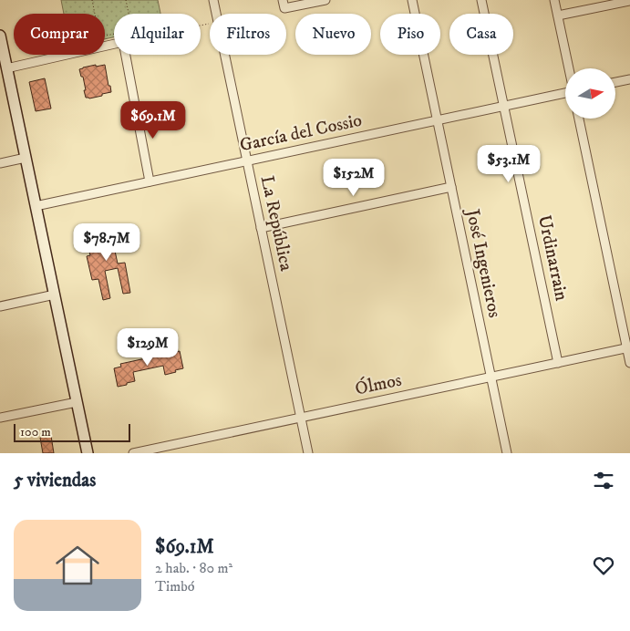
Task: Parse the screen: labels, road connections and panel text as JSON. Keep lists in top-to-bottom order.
{
  "streets": {
    "street": [
      "García del Cossio",
      "La República",
      "Urdinarrain",
      "José Ingenieros",
      "Ólmos"
    ]
  },
  "crossings": [
    ["García del Cossio", "La República"],
    ["García del Cossio", "Urdinarrain"],
    ["García del Cossio", "José Ingenieros"],
    ["La República", "Ólmos"],
    ["Urdinarrain", "Ólmos"],
    ["José Ingenieros", "Ólmos"]
  ],
  "scale_bar": "100 m",
  "north": "right",
  "page": {
    "chip": [
      "Comprar",
      "Alquilar",
      "Filtros",
      "Nuevo",
      "Piso",
      "Casa"
    ],
    "price": [
      "$69.1M",
      "$53.1M",
      "$152M",
      "$78.7M",
      "$129M"
    ],
    "scale": "100 m",
    "heading": "5 viviendas",
    "list": [
      {
        "name": "$69.1M",
        "note": "2 hab. · 80 m² · Timbó"
      }
    ]
  }
}
